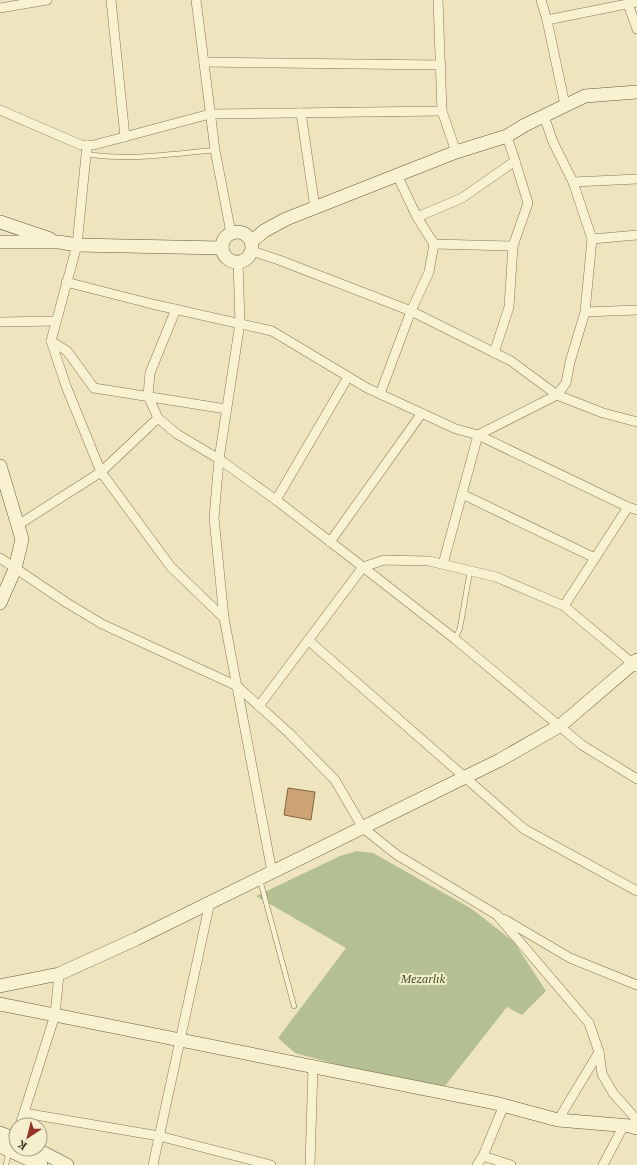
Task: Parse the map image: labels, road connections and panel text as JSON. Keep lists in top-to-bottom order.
{
  "parks": ["Mezarlık"],
  "north": "bottom left"
}
